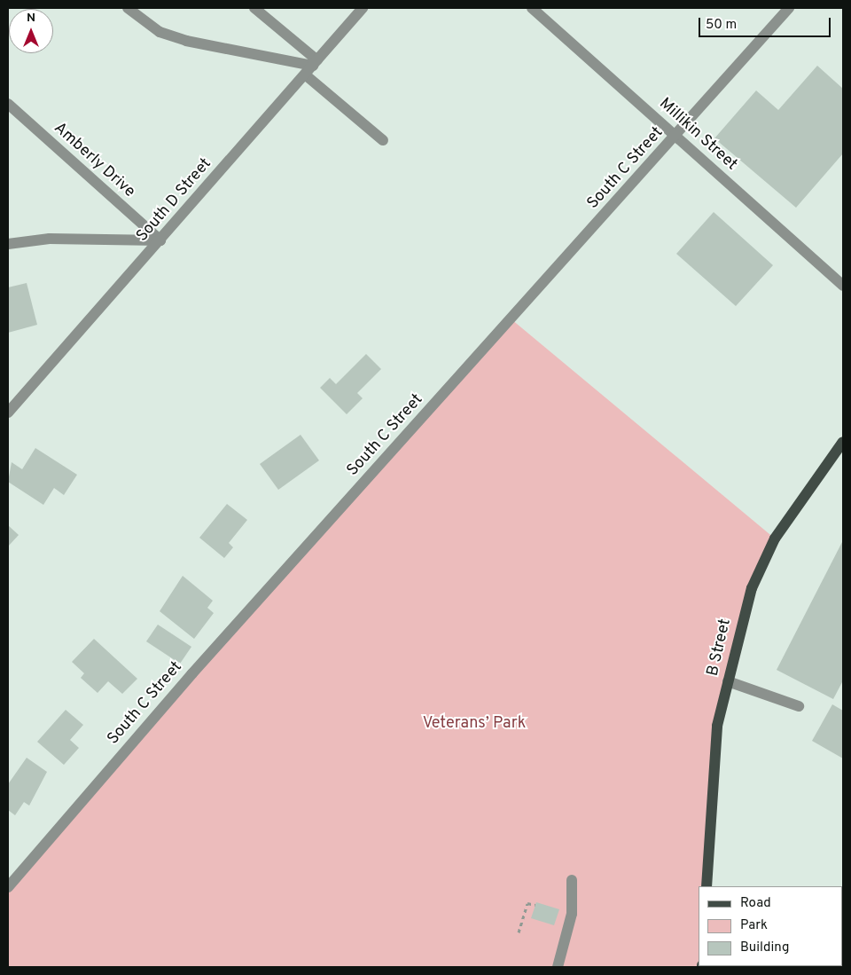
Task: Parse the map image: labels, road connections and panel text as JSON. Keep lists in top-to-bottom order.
{
  "streets": {
    "main road": ["B Street"],
    "street": [
      "Millikin Street",
      "Amberly Drive",
      "South C Street",
      "South D Street"
    ]
  },
  "crossings": [
    ["Millikin Street", "South C Street"],
    ["Amberly Drive", "South D Street"]
  ],
  "parks": ["Veterans’ Park"],
  "legend": ["Road", "Park", "Building"],
  "scale_bar": "50 m",
  "north": "top"
}
